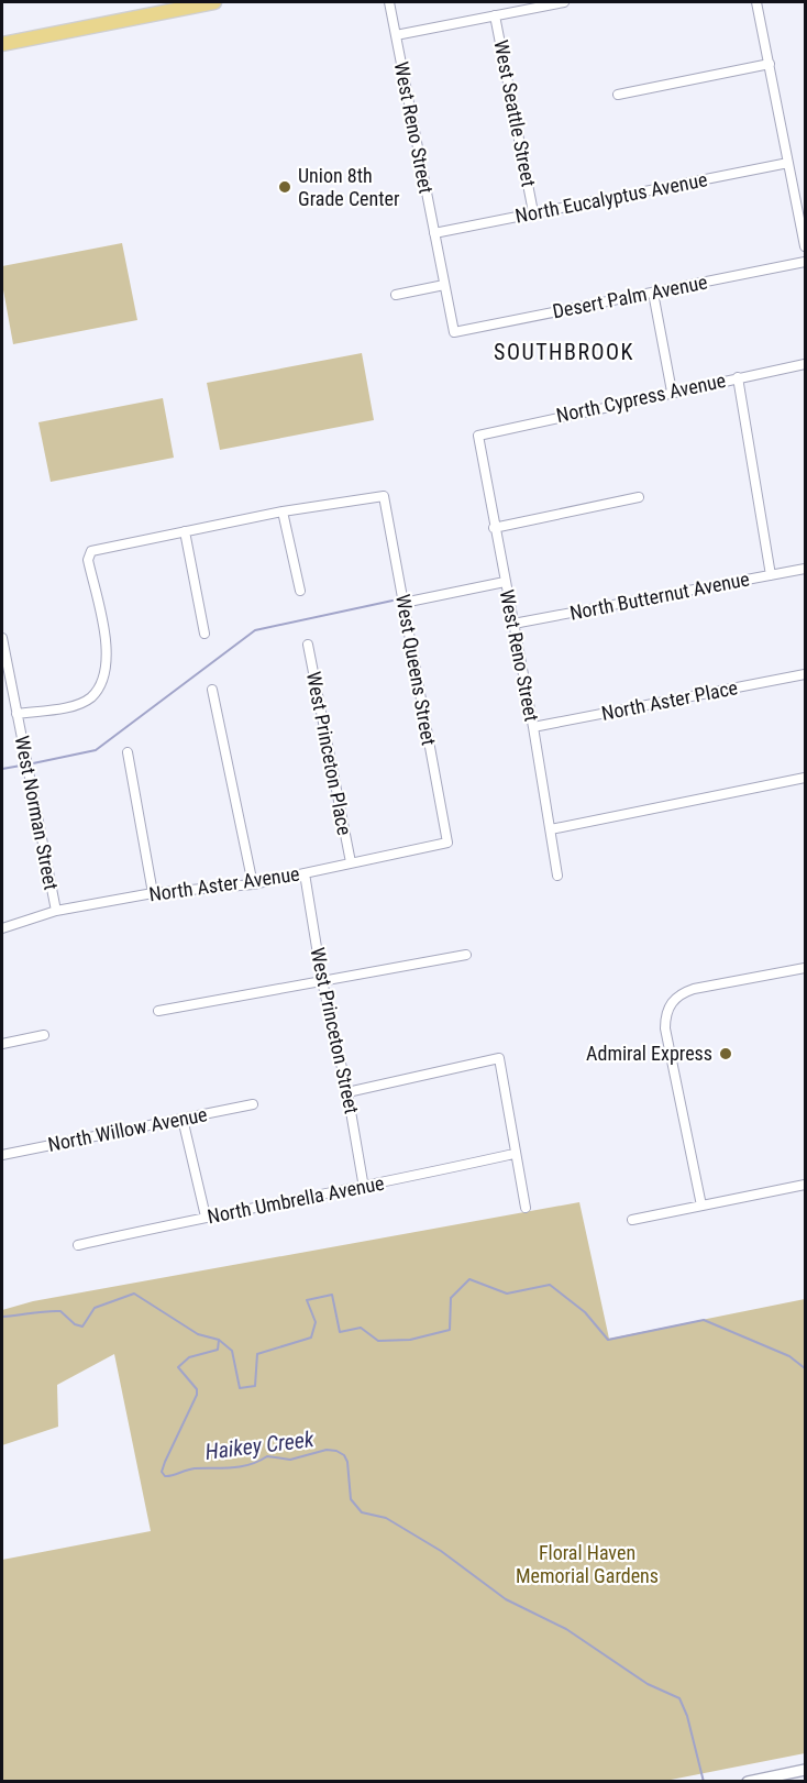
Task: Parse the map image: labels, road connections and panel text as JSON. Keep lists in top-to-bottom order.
{
  "streets": {
    "street": [
      "West Seattle Street",
      "West Reno Street",
      "North Eucalyptus Avenue",
      "Desert Palm Avenue",
      "North Cypress Avenue",
      "North Butternut Avenue",
      "West Queens Street",
      "North Aster Place",
      "West Princeton Place",
      "West Norman Street",
      "North Aster Avenue",
      "West Princeton Street",
      "North Willow Avenue",
      "North Umbrella Avenue"
    ]
  },
  "crossings": [
    ["West Seattle Street", "North Eucalyptus Avenue"],
    ["West Reno Street", "North Eucalyptus Avenue"],
    ["West Reno Street", "Desert Palm Avenue"],
    ["West Reno Street", "North Cypress Avenue"],
    ["West Reno Street", "North Butternut Avenue"],
    ["West Reno Street", "North Aster Place"],
    ["West Queens Street", "North Aster Avenue"],
    ["West Princeton Place", "North Aster Avenue"],
    ["West Norman Street", "North Aster Avenue"],
    ["North Aster Avenue", "West Princeton Street"],
    ["West Princeton Street", "North Umbrella Avenue"]
  ],
  "districts": ["SOUTHBROOK"],
  "water": ["Haikey Creek"],
  "parks": ["Floral Haven Memorial Gardens"],
  "places": ["Union 8th Grade Center", "Admiral Express"]
}
